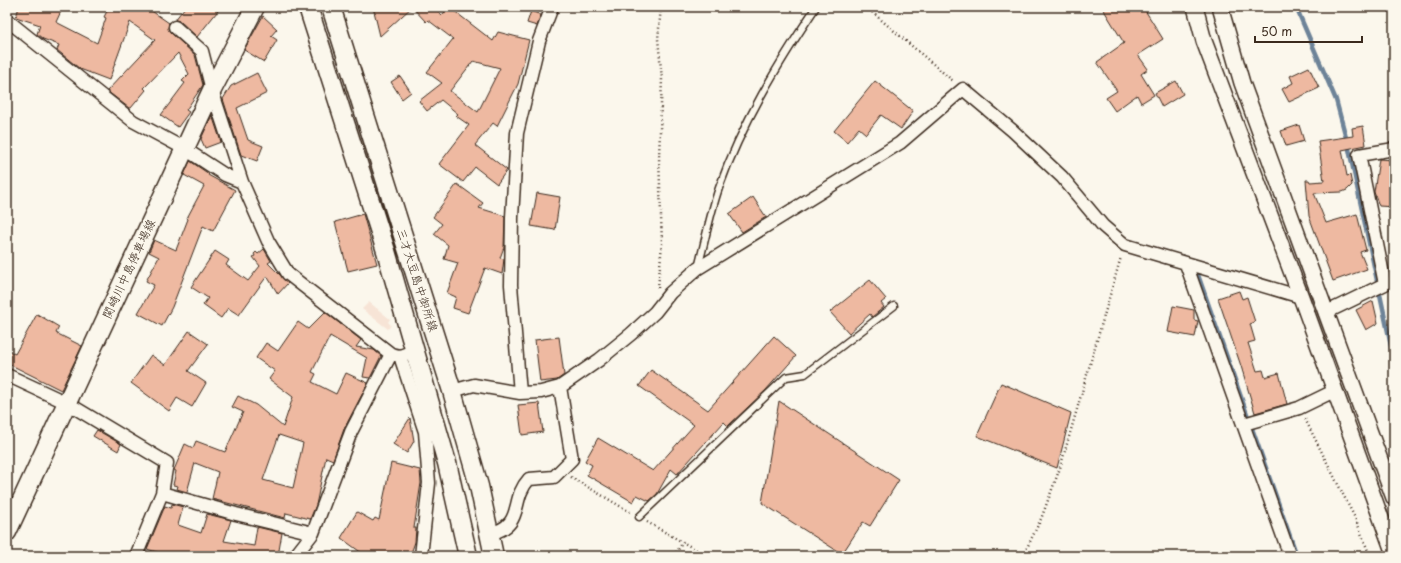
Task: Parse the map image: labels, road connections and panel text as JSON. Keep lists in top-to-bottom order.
{
  "streets": {
    "main road": ["関崎川中島停車場線", "三才大豆島中御所線"]
  },
  "scale_bar": "50 m"
}
